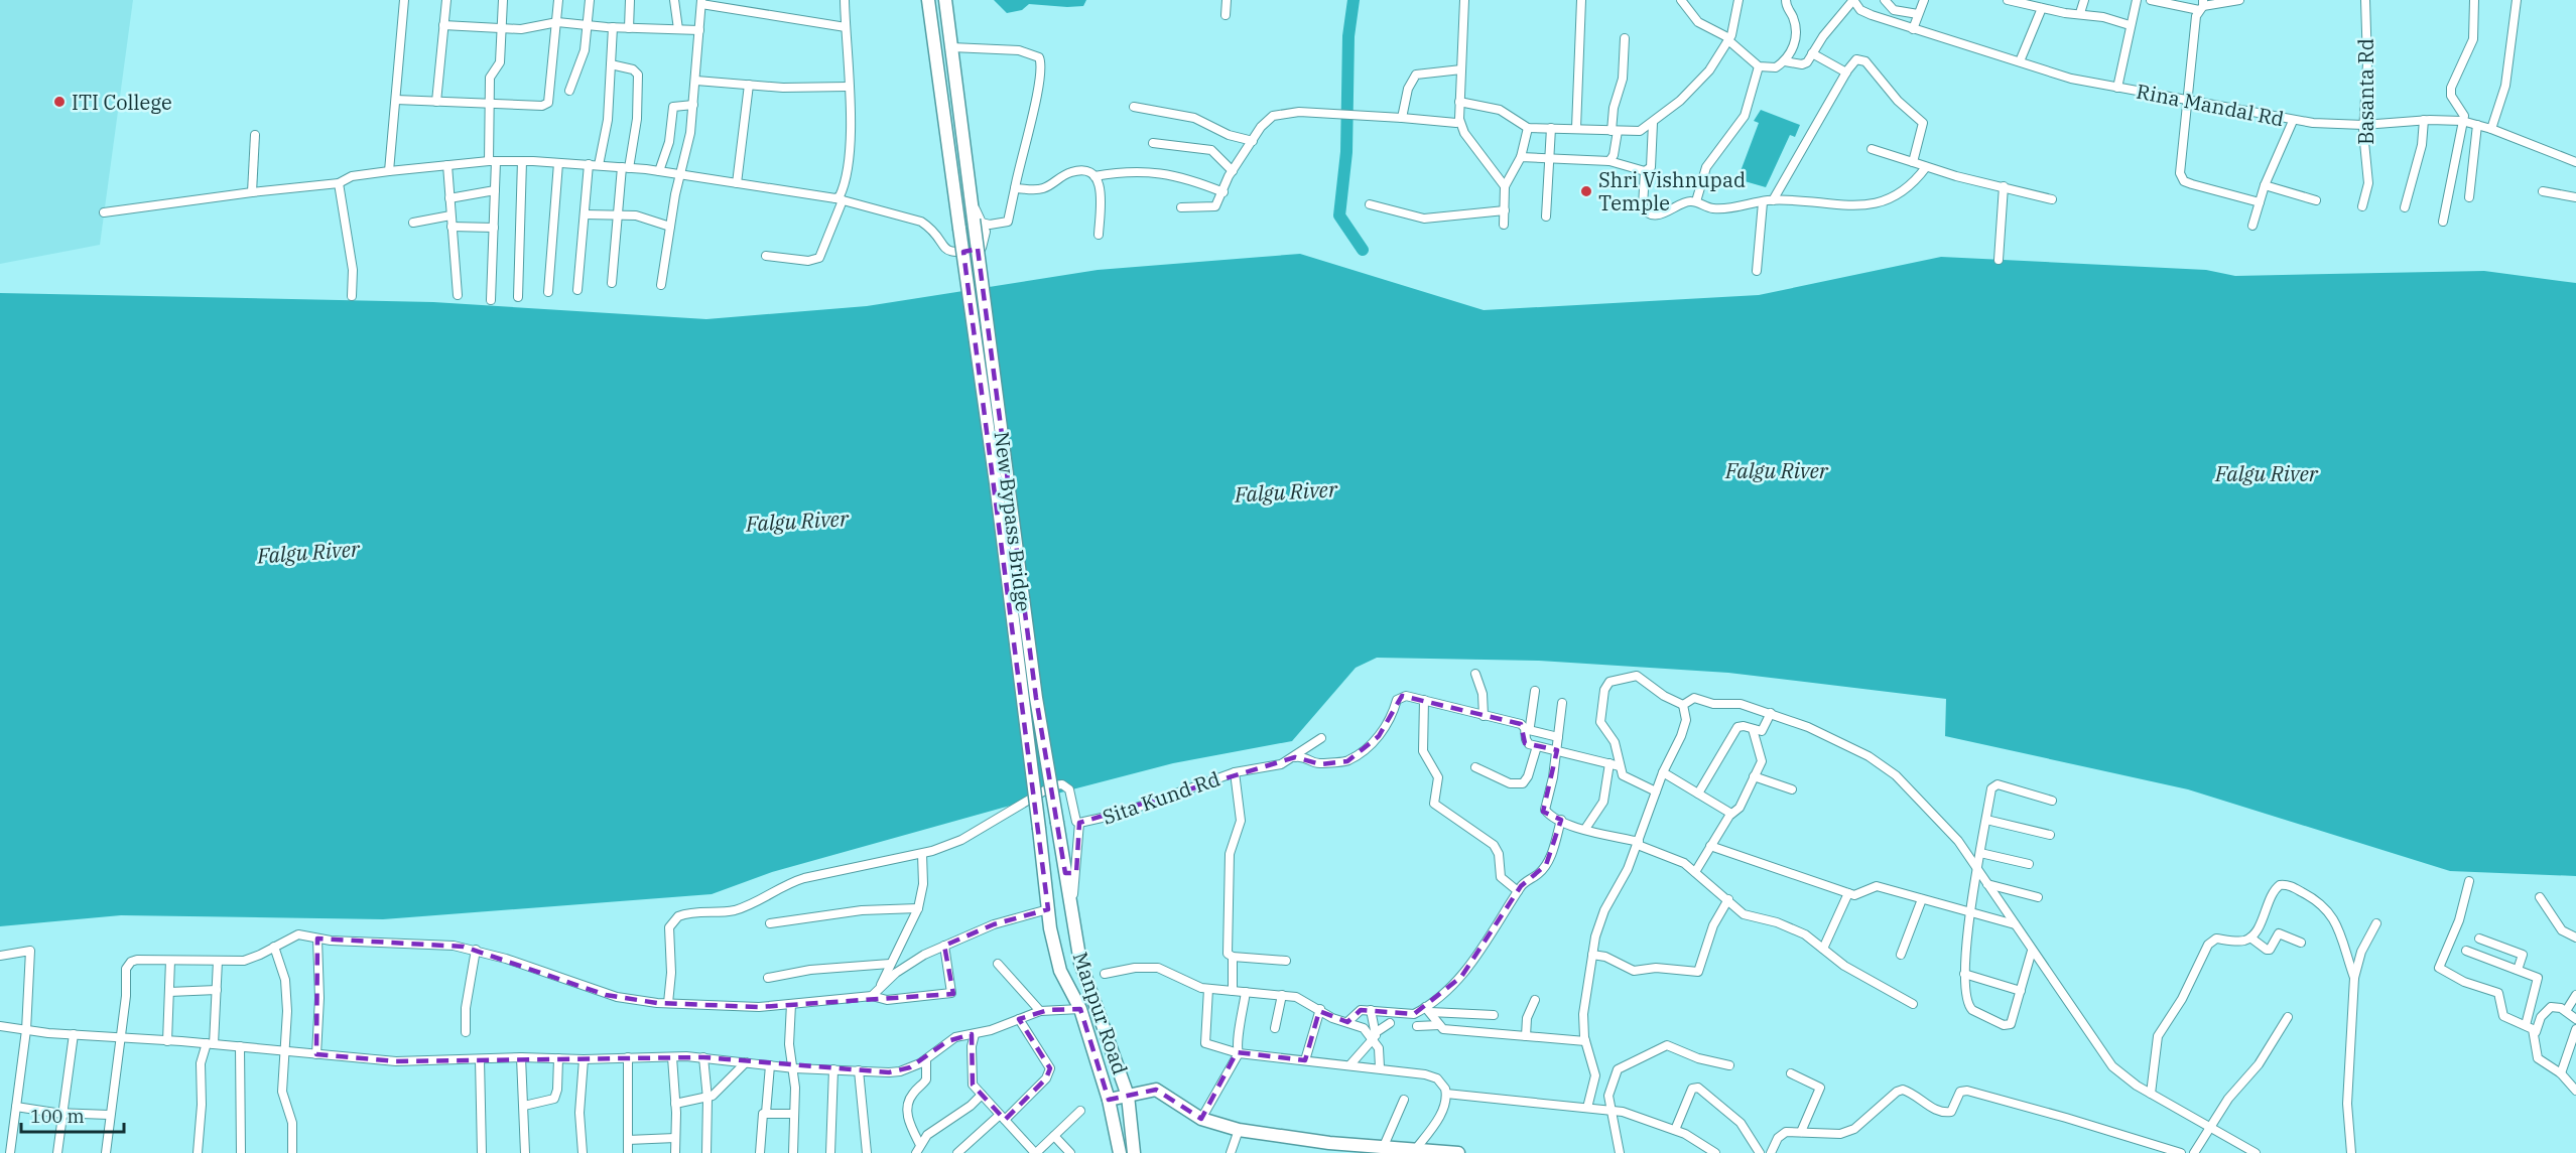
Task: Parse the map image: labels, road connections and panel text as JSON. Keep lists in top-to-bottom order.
{
  "streets": {
    "main road": ["New Bypass Bridge", "Manpur Road"],
    "street": ["Basanta Rd", "Rina Mandal Rd", "Sita Kund Rd"]
  },
  "crossings": [
    ["Basanta Rd", "Rina Mandal Rd"],
    ["New Bypass Bridge", "Manpur Road"],
    ["Sita Kund Rd", "Manpur Road"]
  ],
  "water": ["Falgu River"],
  "places": ["ITI College", "Shri Vishnupad Temple"],
  "scale_bar": "100 m"
}
